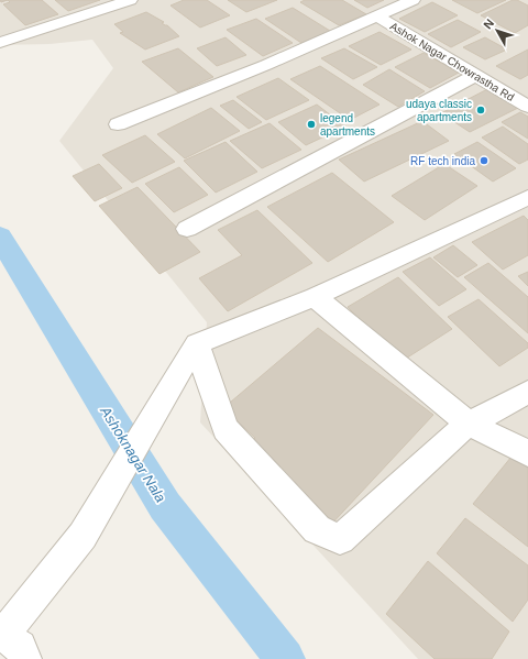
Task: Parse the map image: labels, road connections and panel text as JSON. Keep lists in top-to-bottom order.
{
  "streets": {
    "street": ["Ashok Nagar Chowrastha Rd"]
  },
  "water": ["Ashoknagar Nala"],
  "places": ["udaya classic apartments", "legend apartments", "RF tech india"],
  "north": "top left"
}
